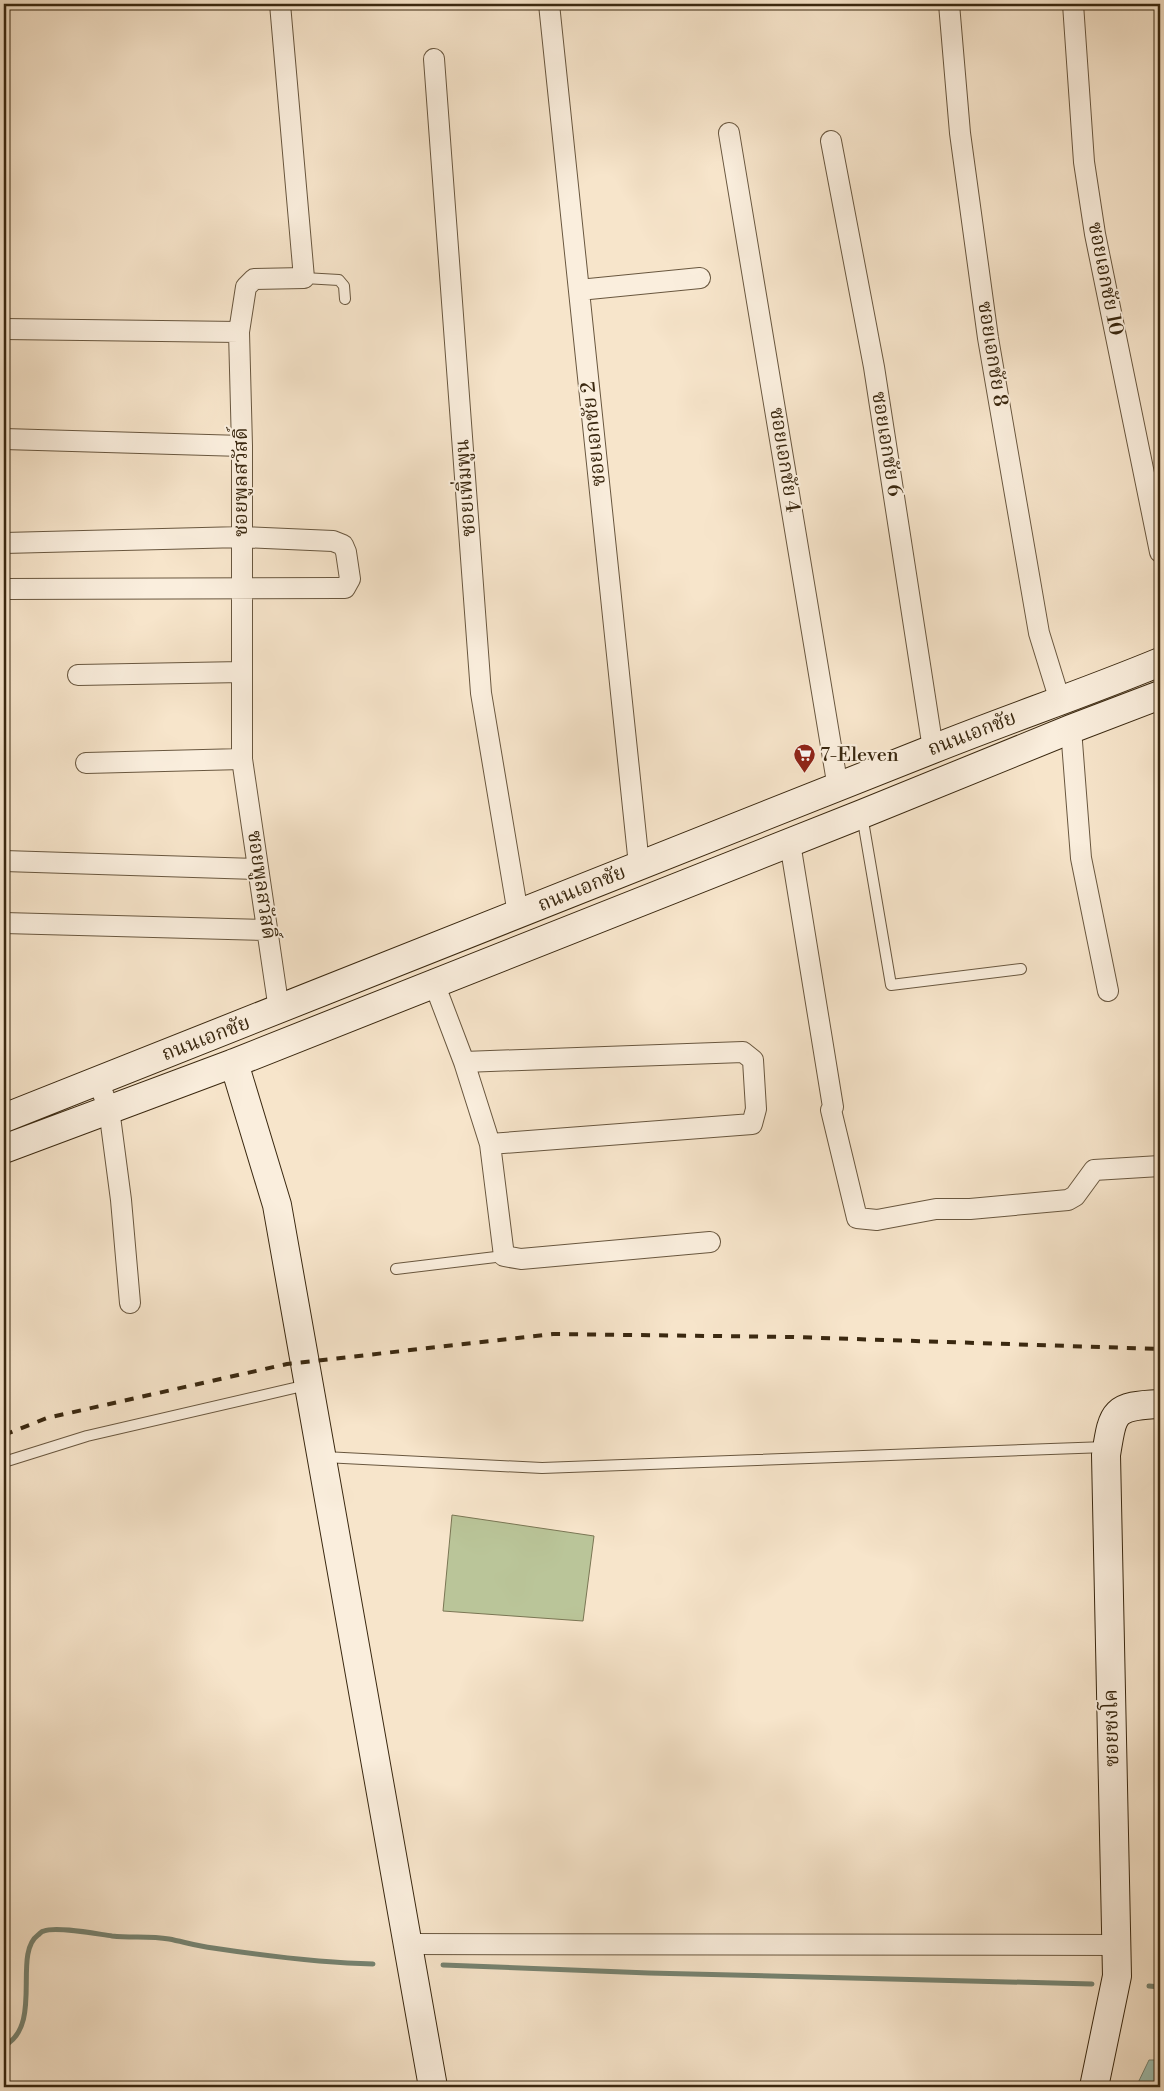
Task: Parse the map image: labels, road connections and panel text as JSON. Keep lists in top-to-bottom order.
{
  "streets": {
    "main road": ["ถนนเอกชัย", "ซอยชงโค"],
    "street": [
      "ซอยเอกชัย 10",
      "ซอยเอกชัย 8",
      "ซอยเอกชัย 2",
      "ซอยเอกชัย 6",
      "ซอยเอกชัย 4",
      "ซอยพูลสวัสดิ์",
      "ซอยเพิ่มพูน"
    ]
  },
  "crossings": [
    ["ซอยเอกชัย 8", "ถนนเอกชัย"],
    ["ซอยเอกชัย 2", "ถนนเอกชัย"],
    ["ซอยเอกชัย 6", "ถนนเอกชัย"],
    ["ซอยเอกชัย 4", "ถนนเอกชัย"],
    ["ซอยพูลสวัสดิ์", "ถนนเอกชัย"],
    ["ซอยเพิ่มพูน", "ถนนเอกชัย"]
  ],
  "places": {
    "supermarket": ["7-Eleven"]
  }
}
